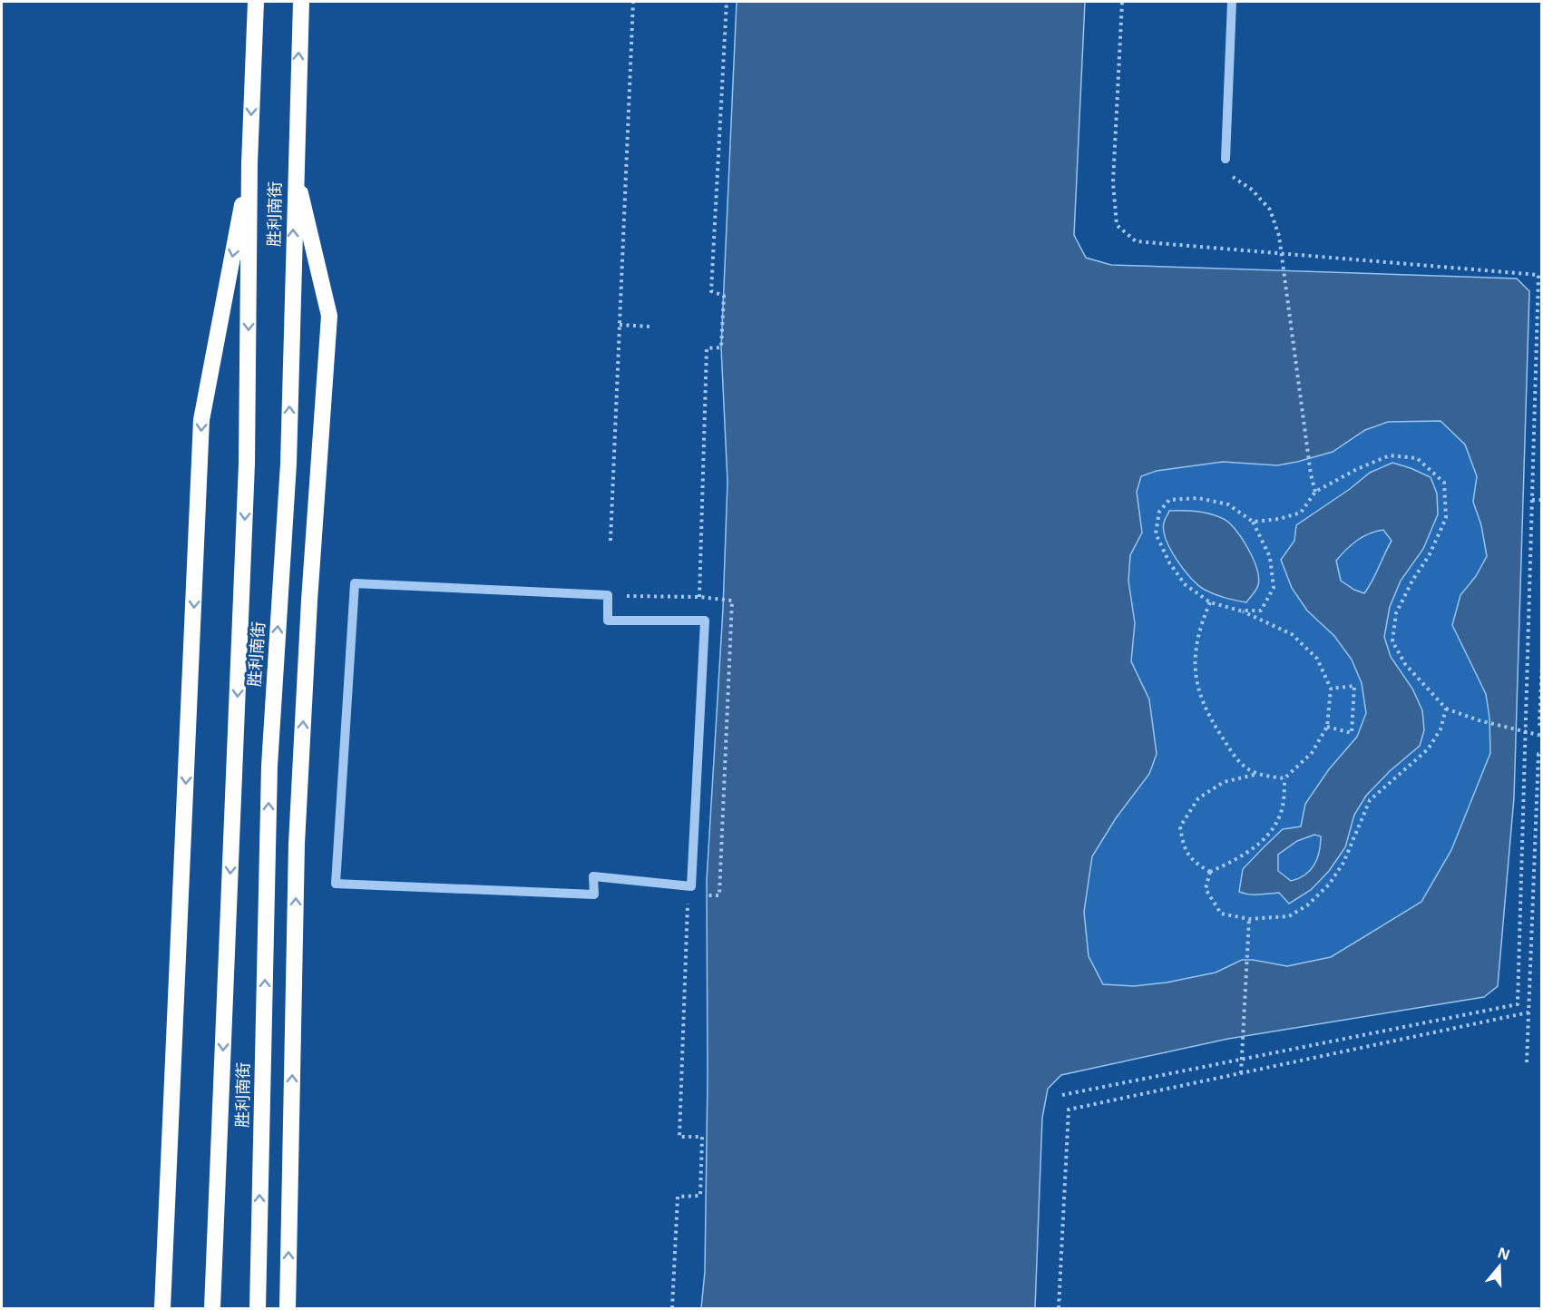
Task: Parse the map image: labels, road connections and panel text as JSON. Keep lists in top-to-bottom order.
{
  "streets": {
    "highway": ["胜利南街"]
  },
  "north": "top"
}
